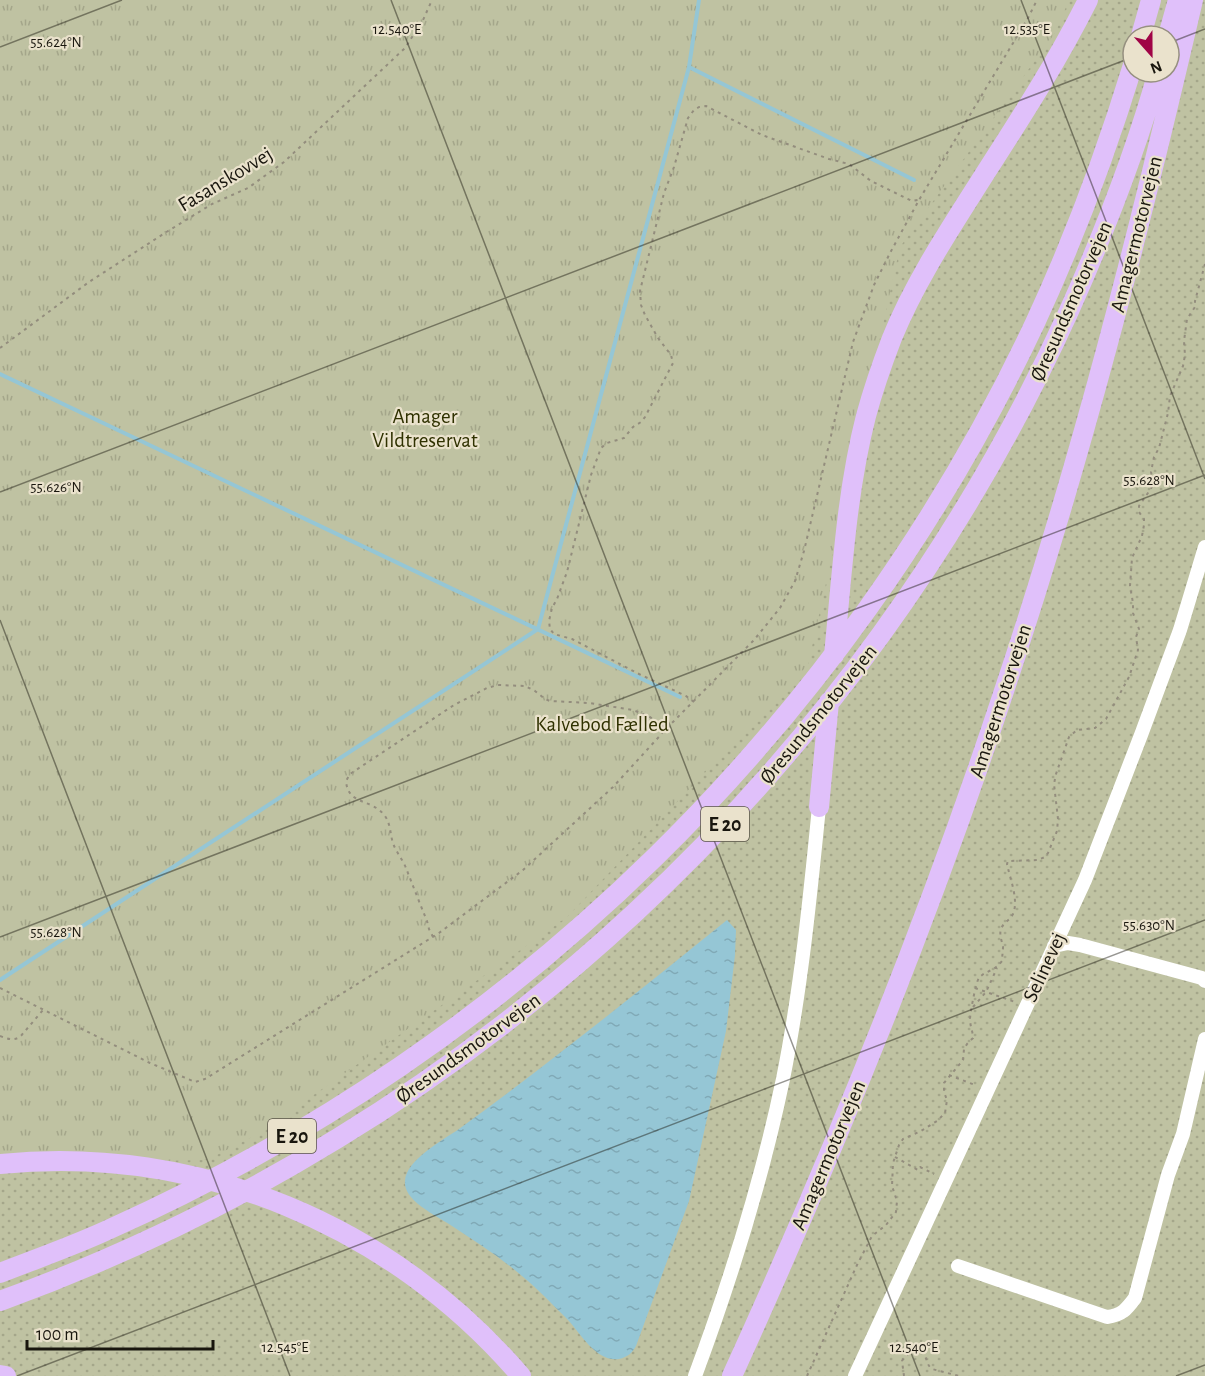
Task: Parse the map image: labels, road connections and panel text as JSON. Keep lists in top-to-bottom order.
{
  "streets": {
    "highway": ["Amagermotorvejen", "Øresundsmotorvejen", "E 20"],
    "street": ["Selinevej"],
    "path": ["Fasanskovvej"]
  },
  "parks": ["Amager Vildtreservat", "Kalvebod Fælled"],
  "scale_bar": "100 m",
  "north": "bottom",
  "coordinates": [
    "12.540°E",
    "12.535°E",
    "55.624°N",
    "55.628°N",
    "55.626°N",
    "55.630°N",
    "12.545°E"
  ]
}
